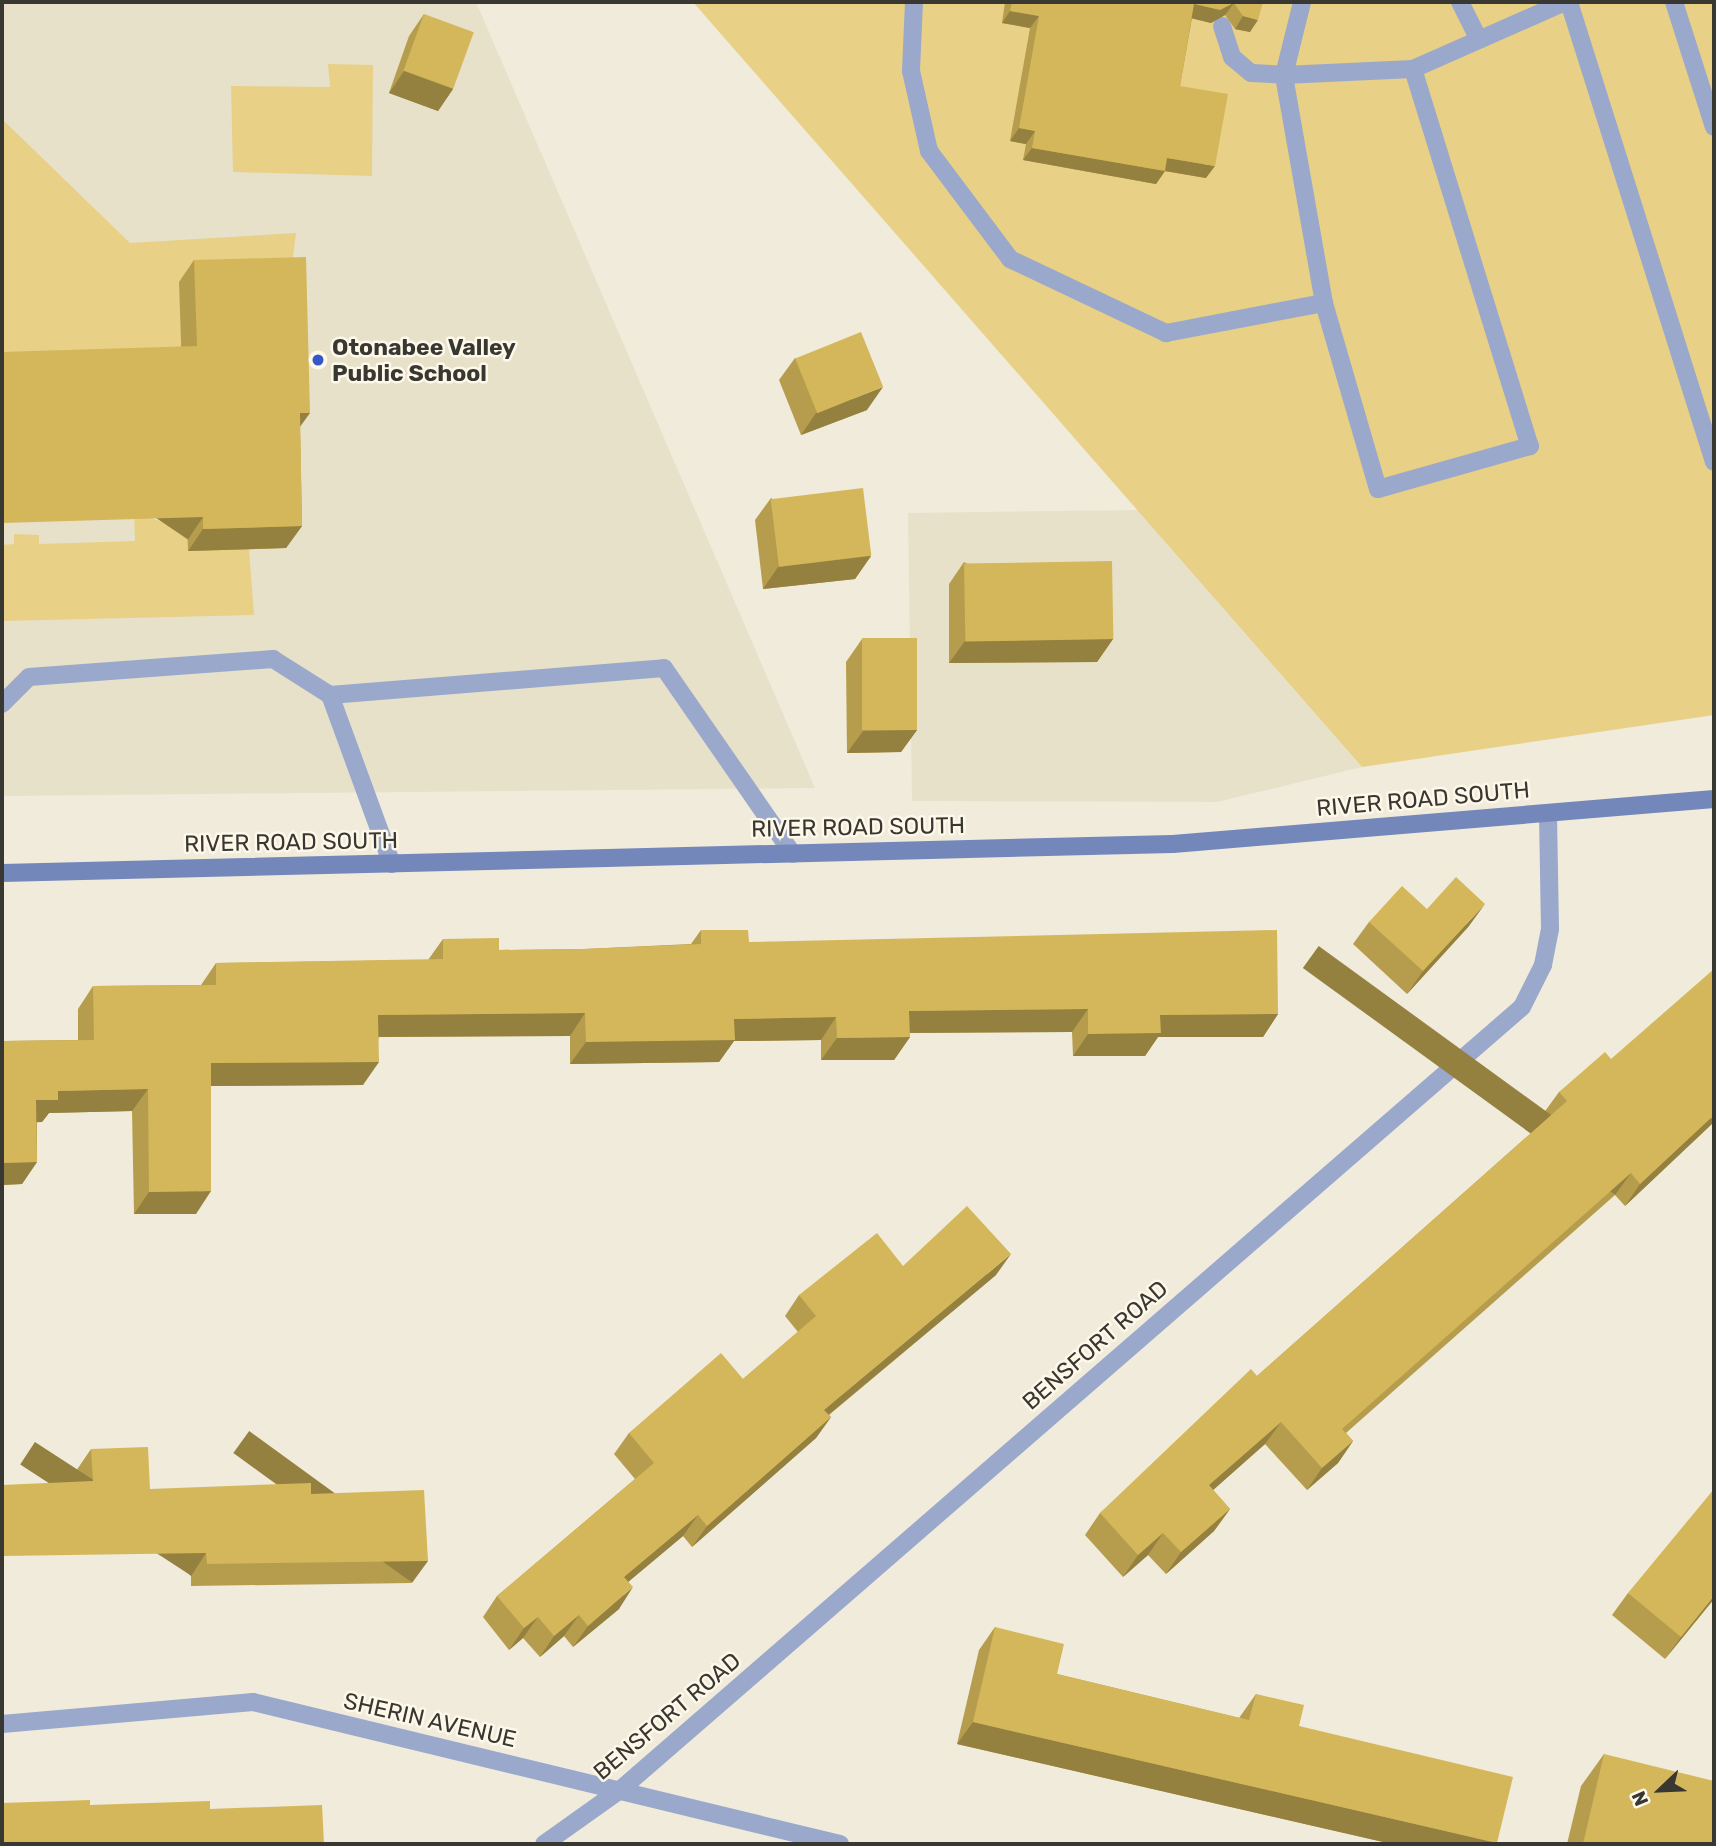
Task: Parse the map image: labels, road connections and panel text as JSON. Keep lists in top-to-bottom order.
{
  "streets": {
    "street": ["RIVER ROAD SOUTH", "BENSFORT ROAD", "SHERIN AVENUE"]
  },
  "crossings": [
    ["RIVER ROAD SOUTH", "BENSFORT ROAD"],
    ["BENSFORT ROAD", "SHERIN AVENUE"]
  ],
  "places": ["Otonabee Valley Public School"],
  "north": "bottom left"
}
